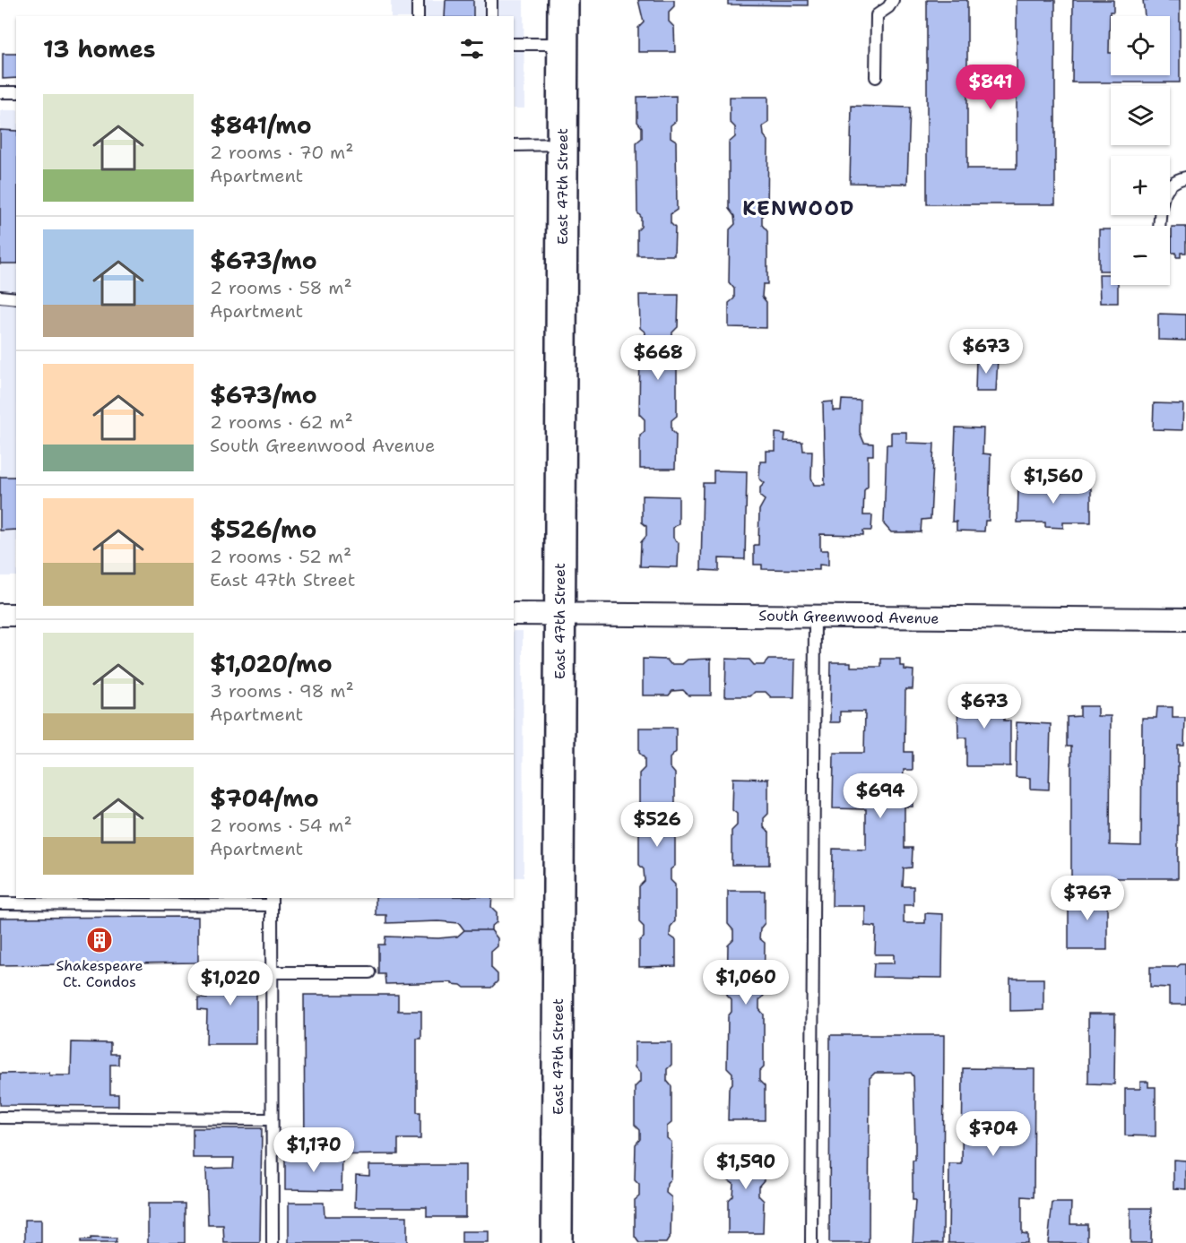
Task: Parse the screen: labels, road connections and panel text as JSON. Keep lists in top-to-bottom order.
{
  "streets": {
    "main road": ["East 47th Street"],
    "street": ["South Greenwood Avenue"]
  },
  "crossings": [
    ["East 47th Street", "South Greenwood Avenue"]
  ],
  "districts": ["KENWOOD"],
  "places": {
    "building": ["Shakespeare Ct. Condos"]
  },
  "page": {
    "map_buttons": ["+", "−"],
    "heading": "13 homes",
    "price": [
      "$841",
      "$673",
      "$668",
      "$1,560",
      "$673",
      "$694",
      "$526",
      "$767",
      "$1,060",
      "$1,020",
      "$704",
      "$1,170",
      "$1,590"
    ],
    "list": [
      {
        "name": "$841/mo",
        "note": "2 rooms · 70 m² · Apartment"
      },
      {
        "name": "$673/mo",
        "note": "2 rooms · 58 m² · Apartment"
      },
      {
        "name": "$673/mo",
        "note": "2 rooms · 62 m² · South Greenwood Avenue"
      },
      {
        "name": "$526/mo",
        "note": "2 rooms · 52 m² · East 47th Street"
      },
      {
        "name": "$1,020/mo",
        "note": "3 rooms · 98 m² · Apartment"
      },
      {
        "name": "$704/mo",
        "note": "2 rooms · 54 m² · Apartment"
      }
    ]
  }
}
